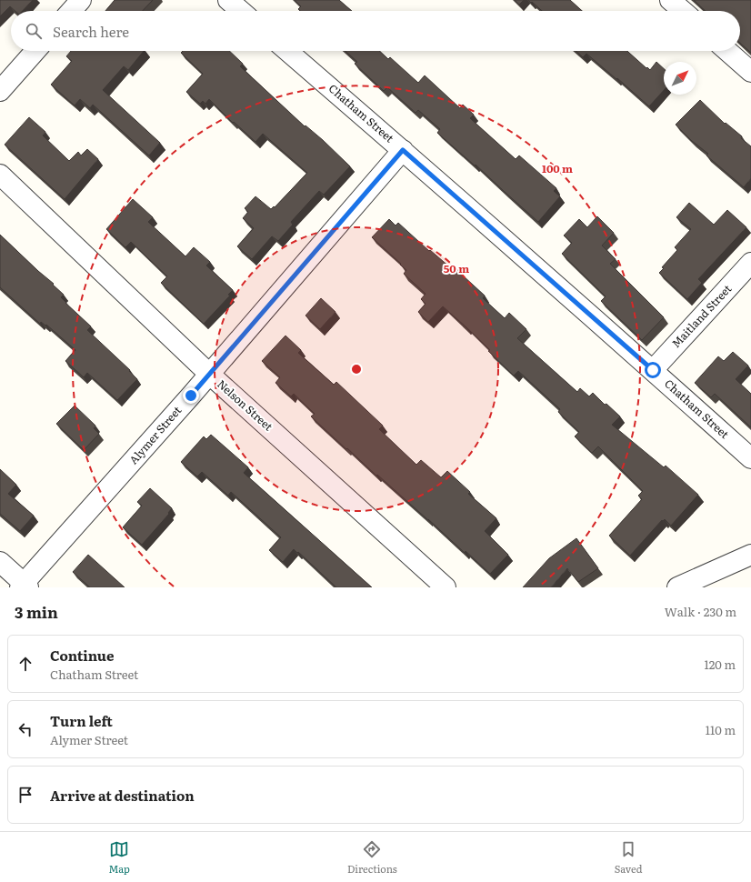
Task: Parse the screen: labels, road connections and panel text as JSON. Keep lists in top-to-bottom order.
{
  "streets": {
    "street": [
      "Chatham Street",
      "Maitland Street",
      "Nelson Street",
      "Alymer Street"
    ]
  },
  "crossings": [
    ["Chatham Street", "Maitland Street"],
    ["Chatham Street", "Alymer Street"],
    ["Nelson Street", "Alymer Street"]
  ],
  "north": "top right",
  "page": {
    "search": "Search here",
    "heading": ["3 min", "Walk · 230 m"],
    "list": [
      ["Continue", "Chatham Street", "120 m"],
      ["Turn left", "Alymer Street", "110 m"],
      "Arrive at destination"
    ],
    "nav": ["Map", "Directions", "Saved"]
  },
  "rings": ["100 m", "50 m"]
}
